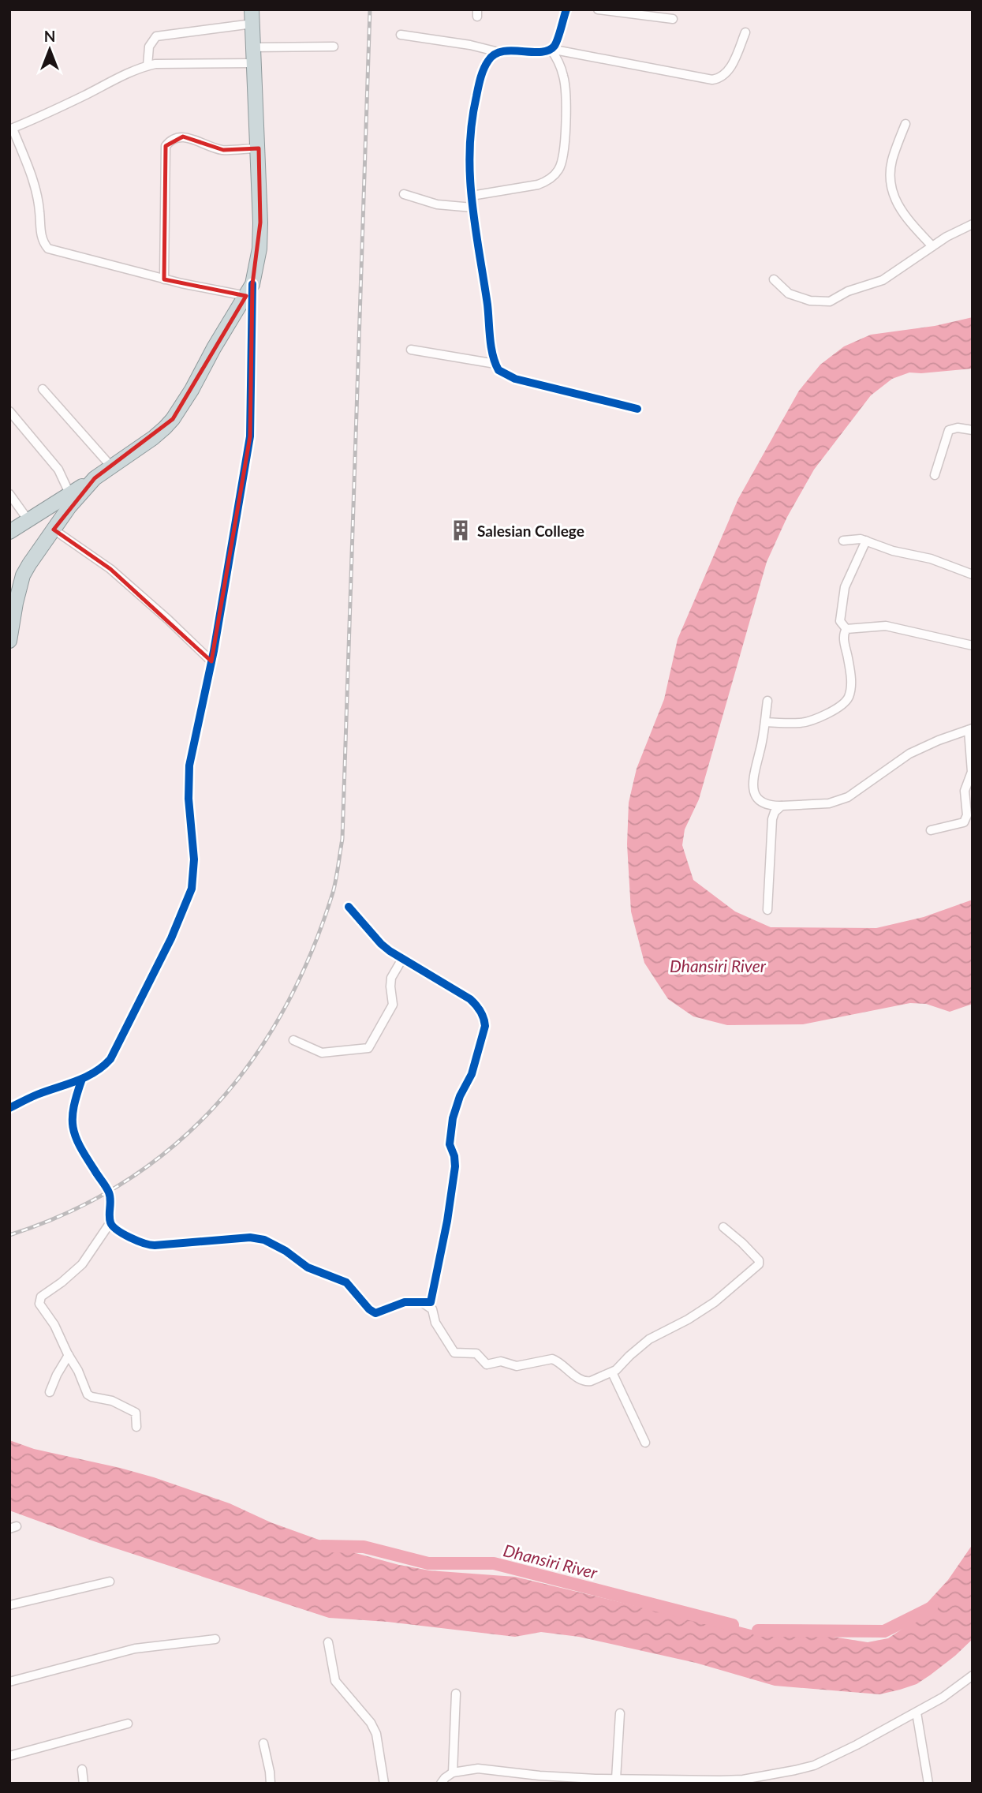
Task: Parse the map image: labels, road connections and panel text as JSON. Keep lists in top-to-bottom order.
{
  "water": ["Dhansiri River"],
  "places": {
    "building": ["Salesian College"]
  },
  "north": "top"
}
